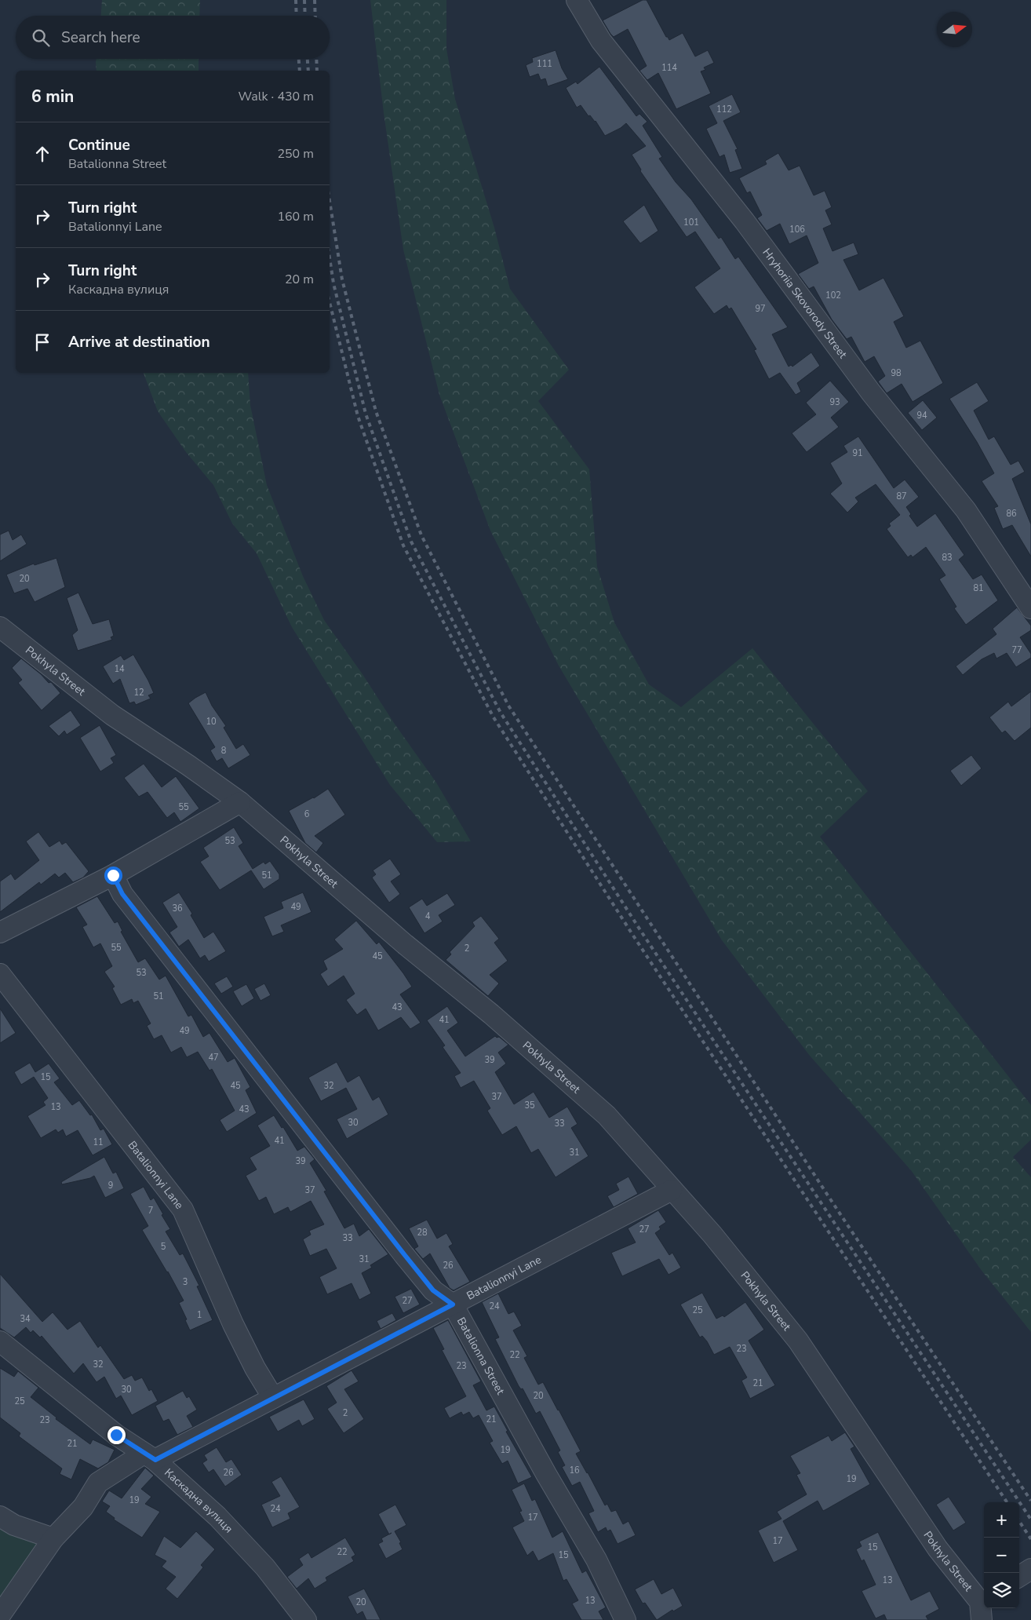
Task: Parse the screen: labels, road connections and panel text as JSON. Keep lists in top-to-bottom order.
{
  "streets": {
    "street": [
      "Hryhoriia Skovorody Street",
      "Pokhyla Street",
      "Batalionnyi Lane",
      "Batalionna Street",
      "Каскадна вулиця"
    ]
  },
  "crossings": [
    ["Pokhyla Street", "Batalionnyi Lane"],
    ["Batalionnyi Lane", "Batalionna Street"],
    ["Batalionnyi Lane", "Каскадна вулиця"]
  ],
  "house_numbers": [
    "111",
    "114",
    "112",
    "101",
    "106",
    "102",
    "97",
    "98",
    "93",
    "94",
    "91",
    "87",
    "86",
    "83",
    "20",
    "81",
    "77",
    "14",
    "12",
    "10",
    "8",
    "55",
    "6",
    "53",
    "51",
    "49",
    "36",
    "4",
    "55",
    "2",
    "45",
    "53",
    "51",
    "43",
    "41",
    "49",
    "47",
    "39",
    "15",
    "45",
    "32",
    "37",
    "35",
    "13",
    "43",
    "30",
    "33",
    "41",
    "11",
    "31",
    "39",
    "9",
    "37",
    "7",
    "27",
    "28",
    "33",
    "5",
    "31",
    "26",
    "3",
    "27",
    "24",
    "25",
    "1",
    "34",
    "23",
    "22",
    "32",
    "23",
    "21",
    "30",
    "20",
    "25",
    "2",
    "21",
    "23",
    "21",
    "19",
    "16",
    "26",
    "19",
    "19",
    "24",
    "17",
    "17",
    "15",
    "22",
    "15",
    "13",
    "13",
    "20"
  ],
  "north": "right",
  "page": {
    "search": "Search here",
    "heading": ["6 min", "Walk · 430 m"],
    "list": [
      ["Continue", "Batalionna Street", "250 m"],
      ["Turn right", "Batalionnyi Lane", "160 m"],
      ["Turn right", "Каскадна вулиця", "20 m"],
      "Arrive at destination"
    ],
    "map_buttons": ["+", "−"]
  }
}
